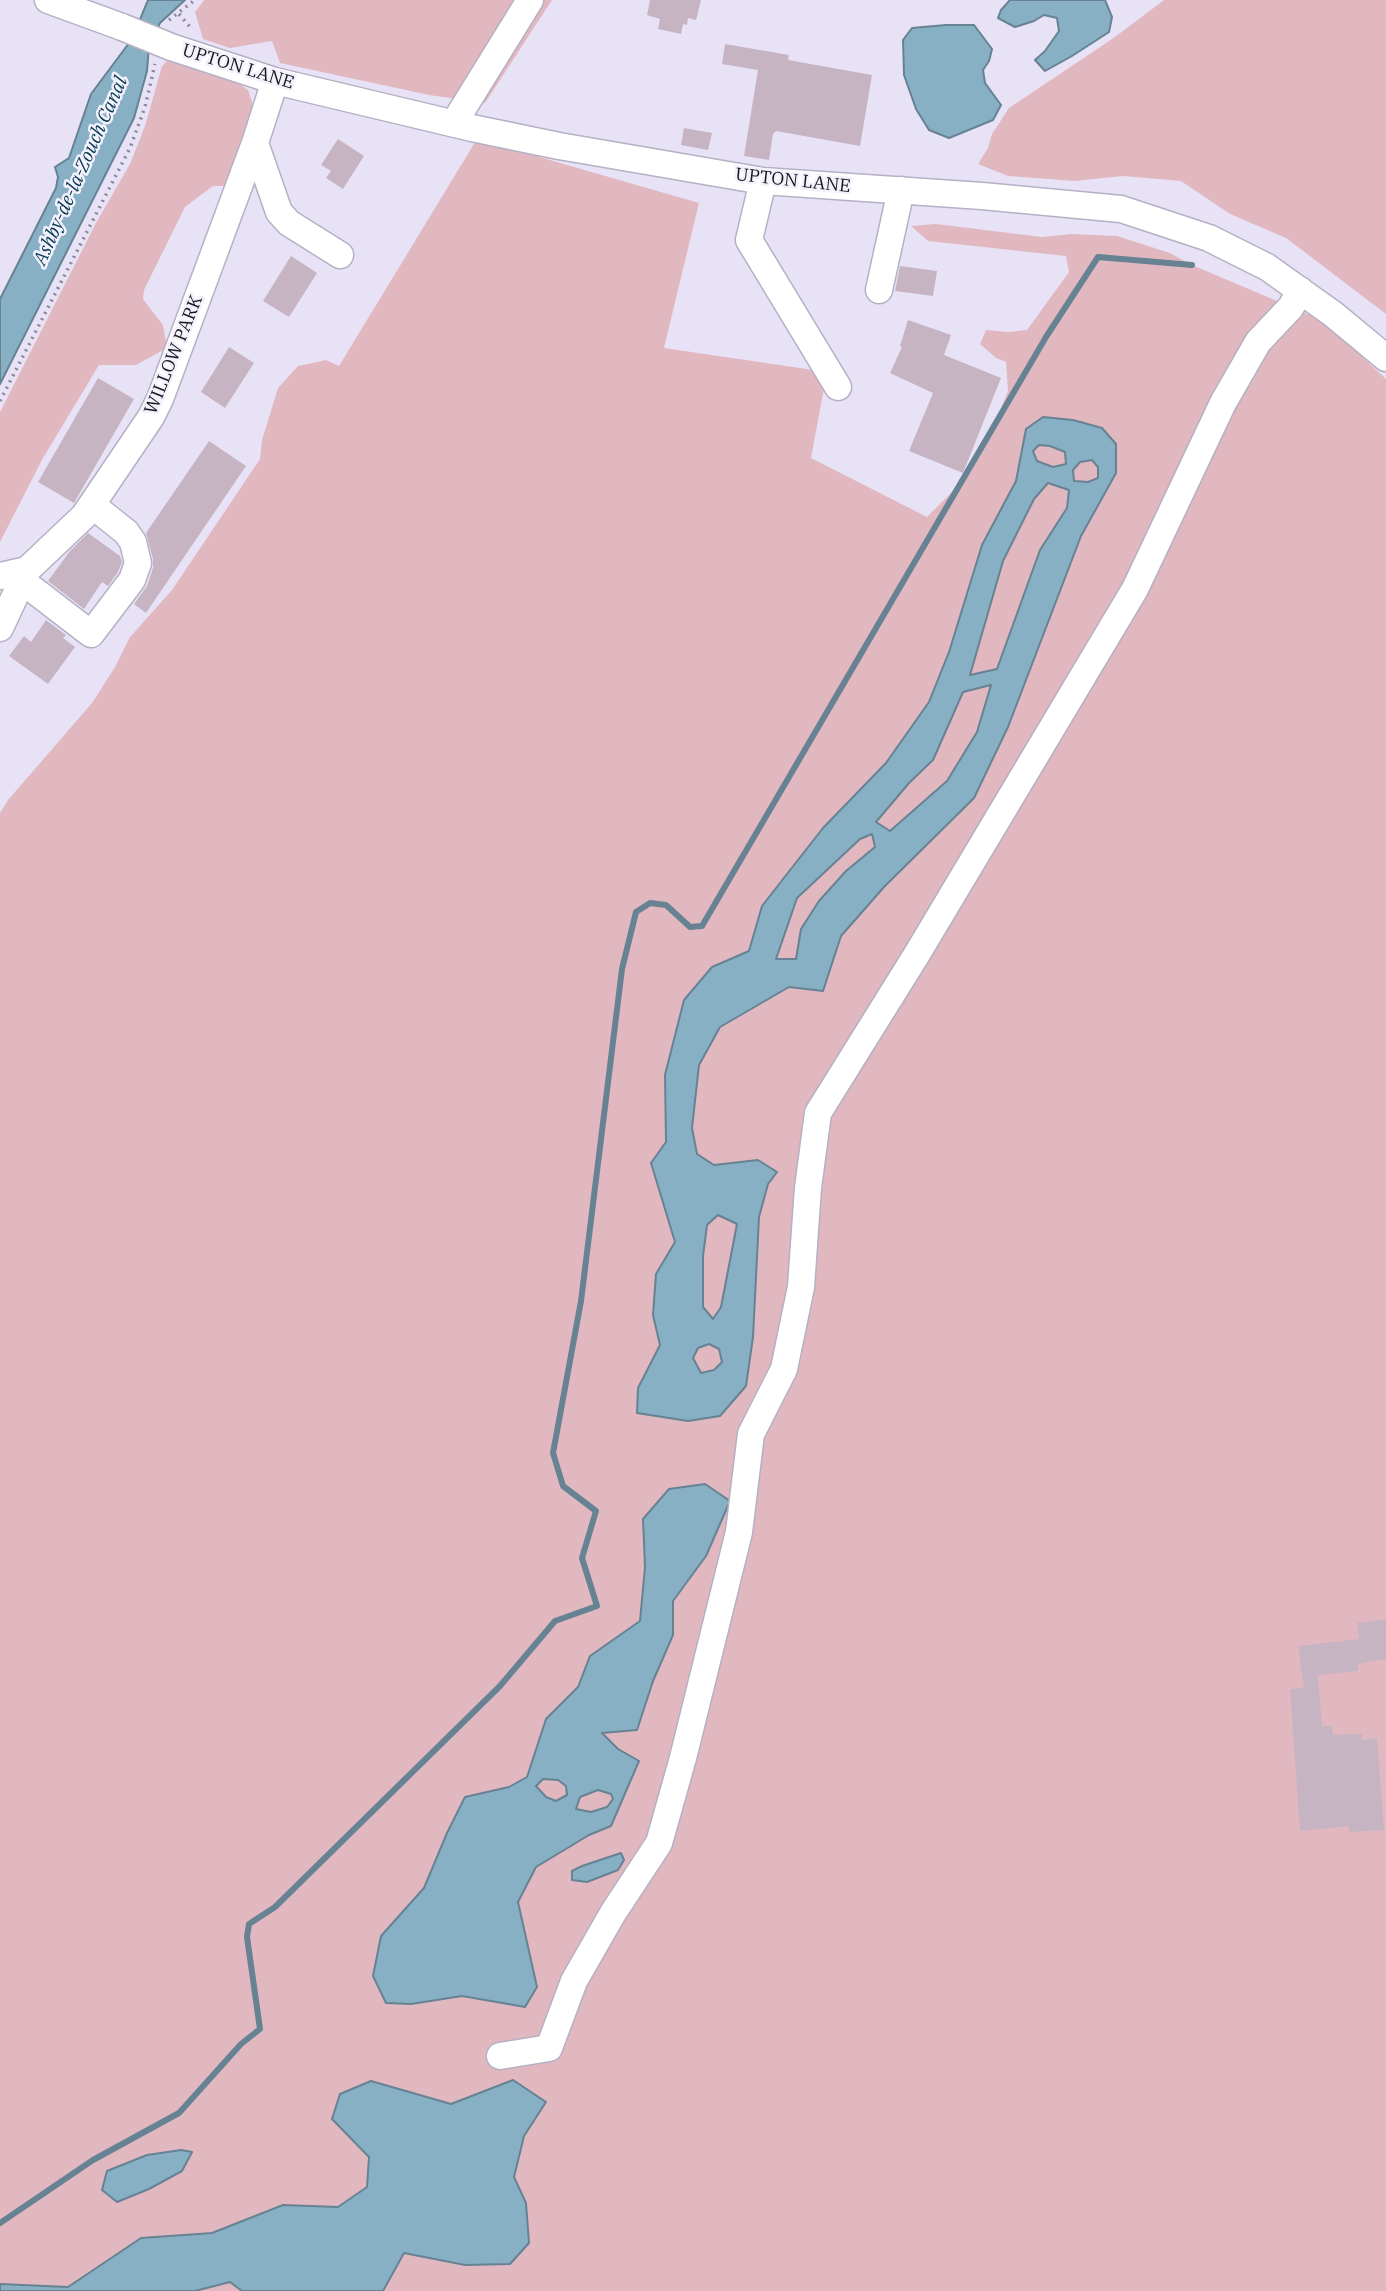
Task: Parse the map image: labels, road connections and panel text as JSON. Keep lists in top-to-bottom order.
{
  "streets": {
    "street": ["UPTON LANE", "WILLOW PARK"]
  },
  "crossings": [
    ["UPTON LANE", "WILLOW PARK"]
  ],
  "water": ["Ashby-de-la-Zouch Canal"]
}
